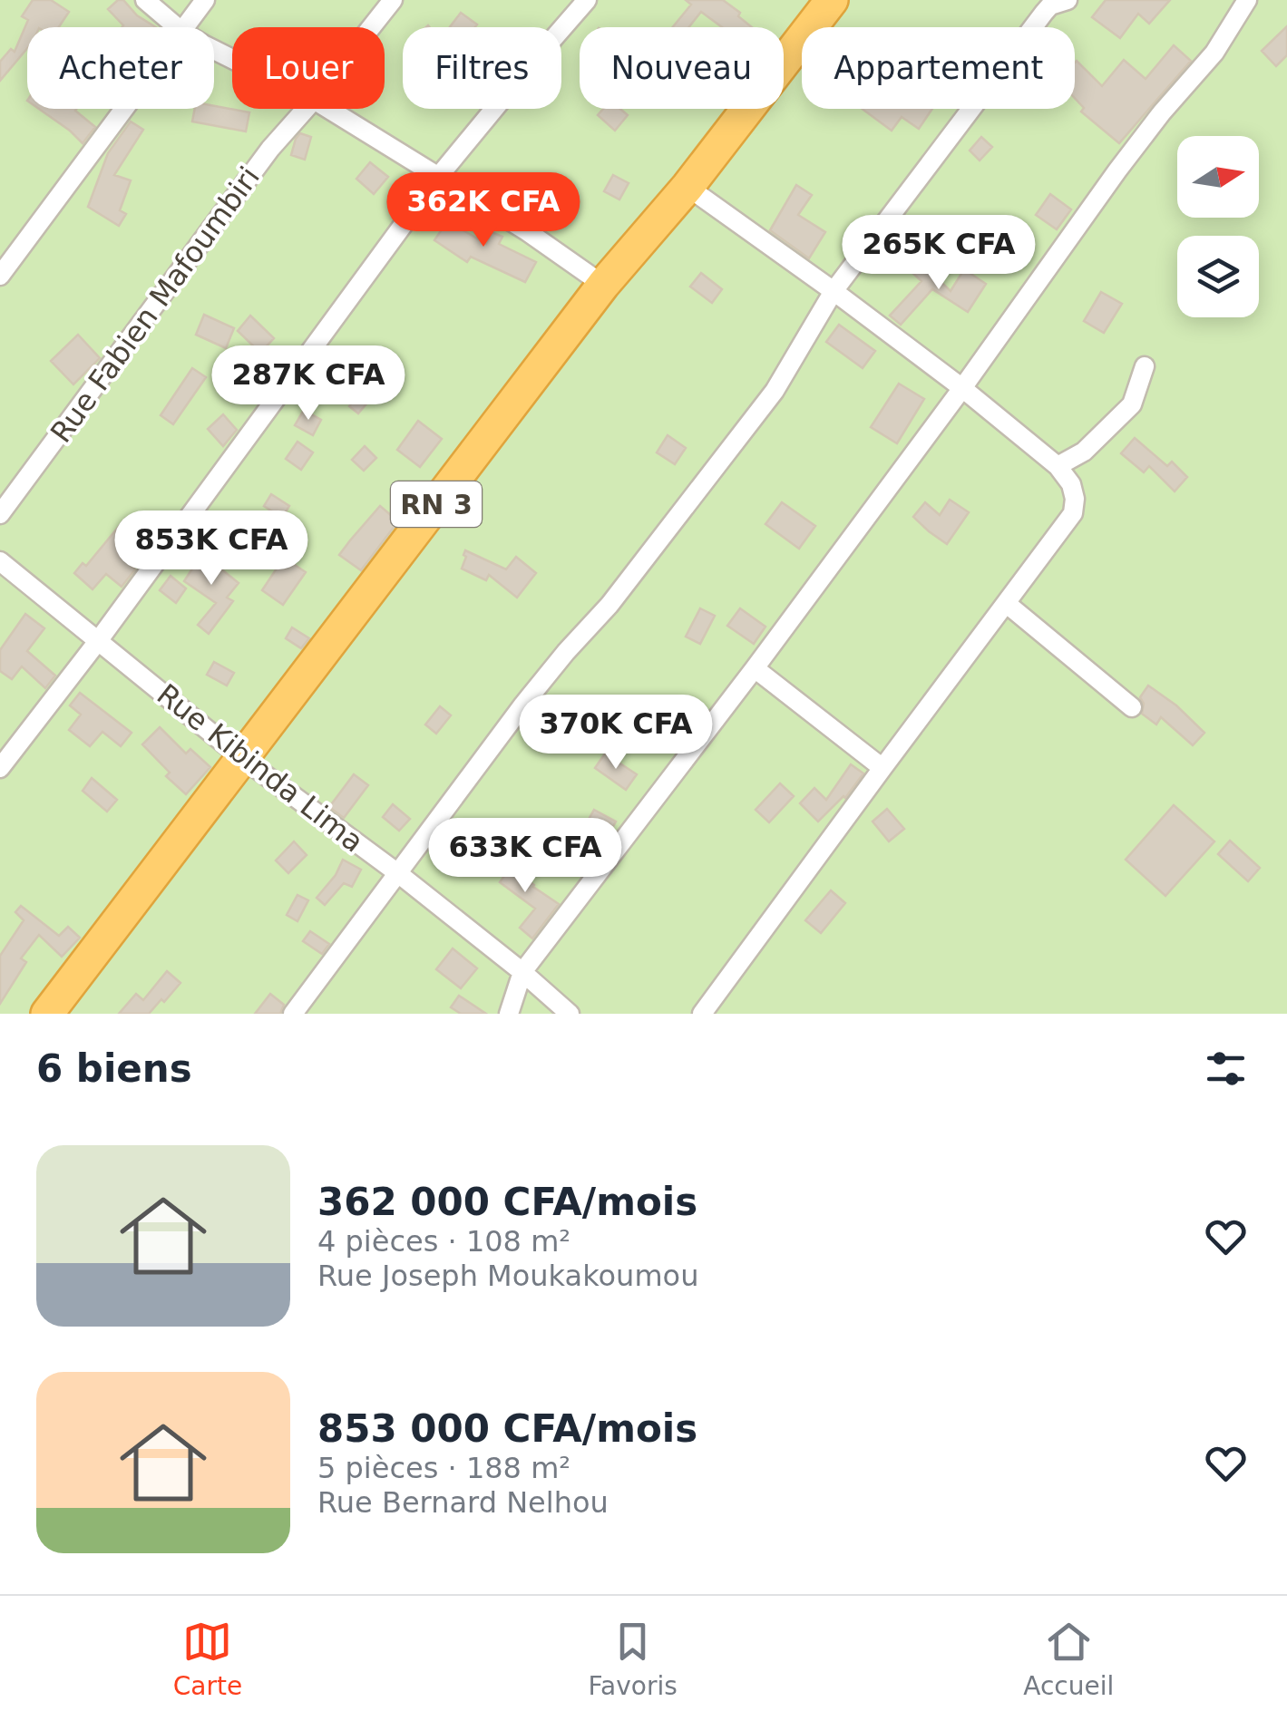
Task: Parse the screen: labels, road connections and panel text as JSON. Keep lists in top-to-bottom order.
{
  "streets": {
    "highway": ["RN 3"],
    "street": ["Rue Fabien Mafoumbiri", "Rue Kibinda Lima"]
  },
  "crossings": [
    ["RN 3", "Rue Kibinda Lima"]
  ],
  "north": "right",
  "page": {
    "chip": [
      "Acheter",
      "Louer",
      "Filtres",
      "Nouveau",
      "Appartement"
    ],
    "price": [
      "362K CFA",
      "265K CFA",
      "287K CFA",
      "853K CFA",
      "370K CFA",
      "633K CFA"
    ],
    "heading": "6 biens",
    "list": [
      {
        "name": "362 000 CFA/mois",
        "note": "4 pièces · 108 m² · Rue Joseph Moukakoumou"
      },
      {
        "name": "853 000 CFA/mois",
        "note": "5 pièces · 188 m² · Rue Bernard Nelhou"
      }
    ],
    "tabs": ["Carte", "Favoris", "Accueil"]
  }
}
